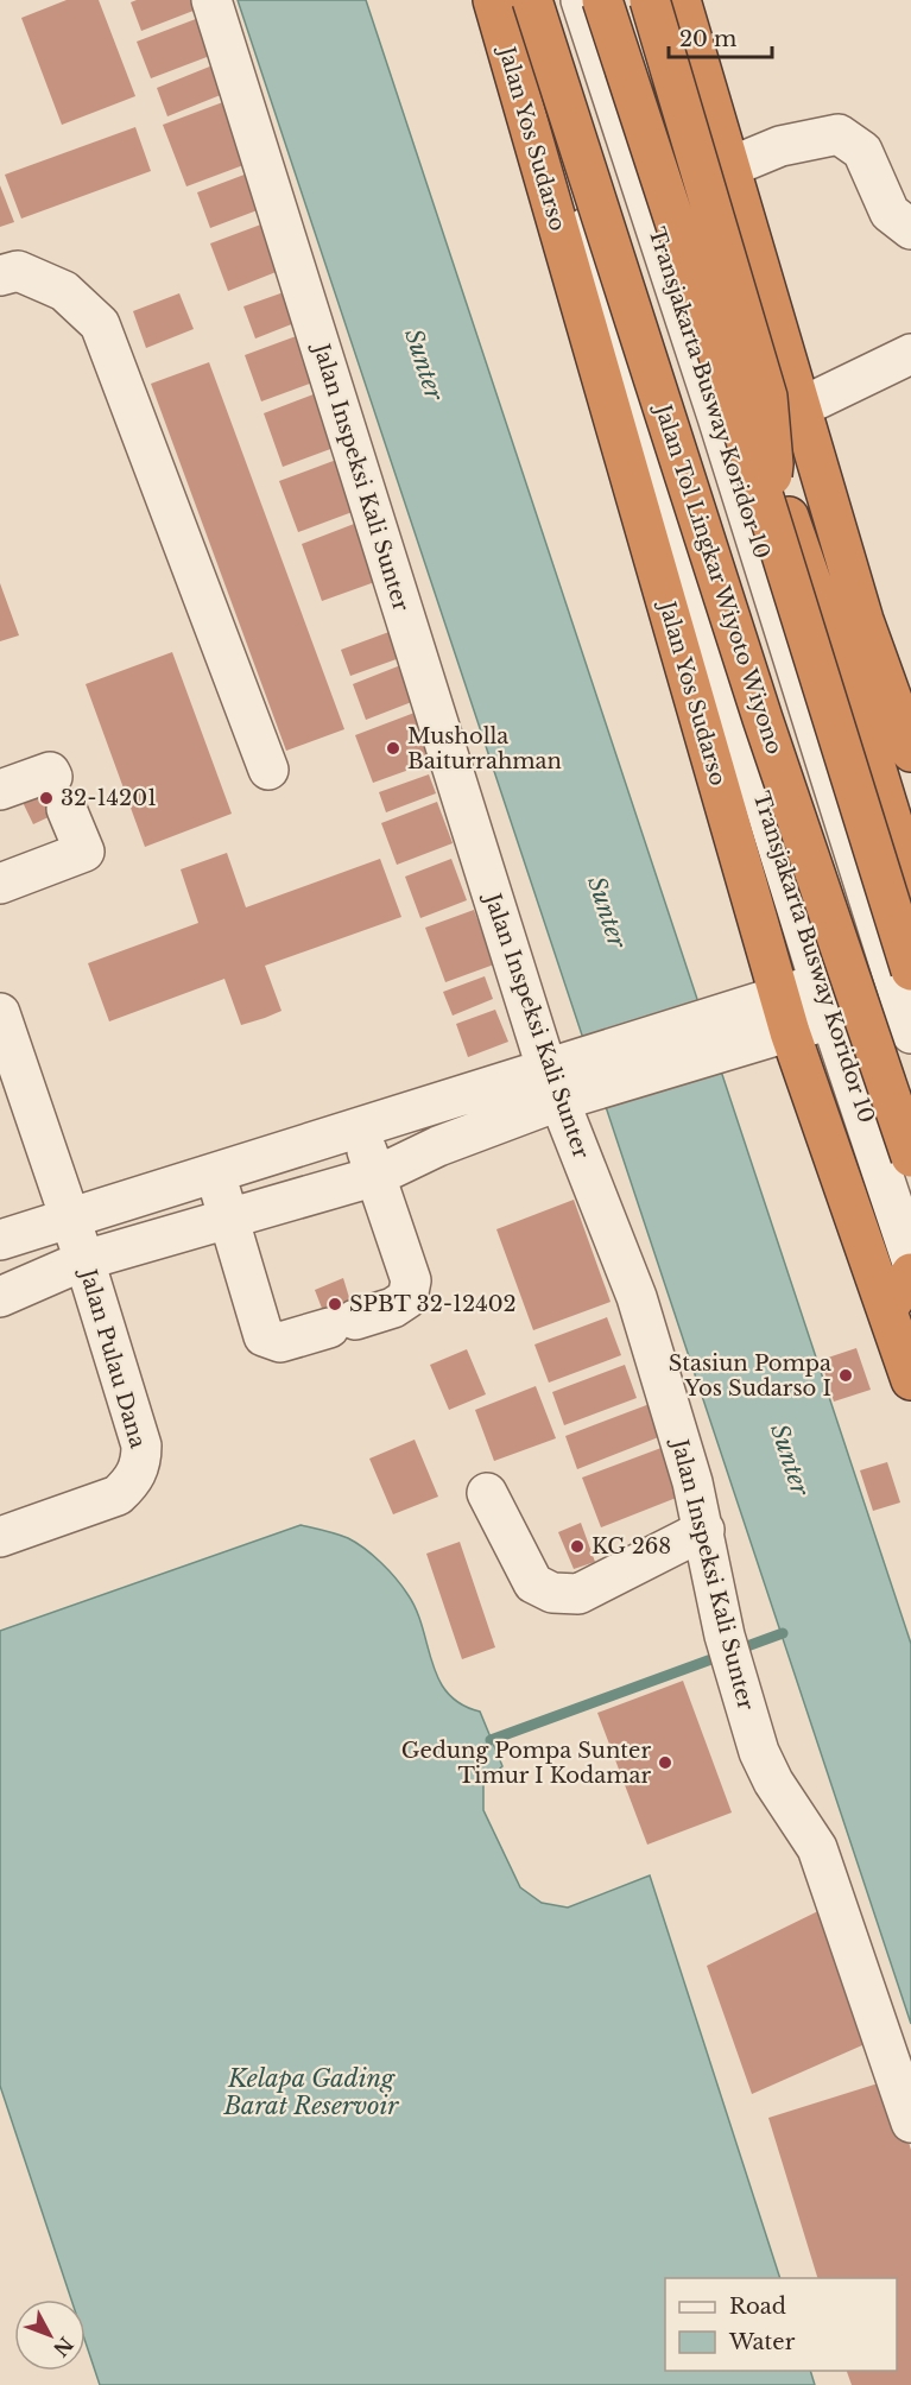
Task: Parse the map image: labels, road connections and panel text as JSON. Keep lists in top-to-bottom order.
{
  "streets": {
    "highway": ["Jalan Yos Sudarso", "Jalan Tol Lingkar Wiyoto Wiyono"],
    "street": ["Transjakarta Busway Koridor 10", "Jalan Inspeksi Kali Sunter", "Jalan Pulau Dana"]
  },
  "water": ["Sunter", "Kelapa Gading Barat Reservoir"],
  "places": [
    "Musholla Baiturrahman",
    "32-14201",
    "SPBT 32-12402",
    "Stasiun Pompa Yos Sudarso I",
    "KG 268",
    "Gedung Pompa Sunter Timur I Kodamar"
  ],
  "legend": ["Road", "Water"],
  "scale_bar": "20 m",
  "north": "bottom right"
}
